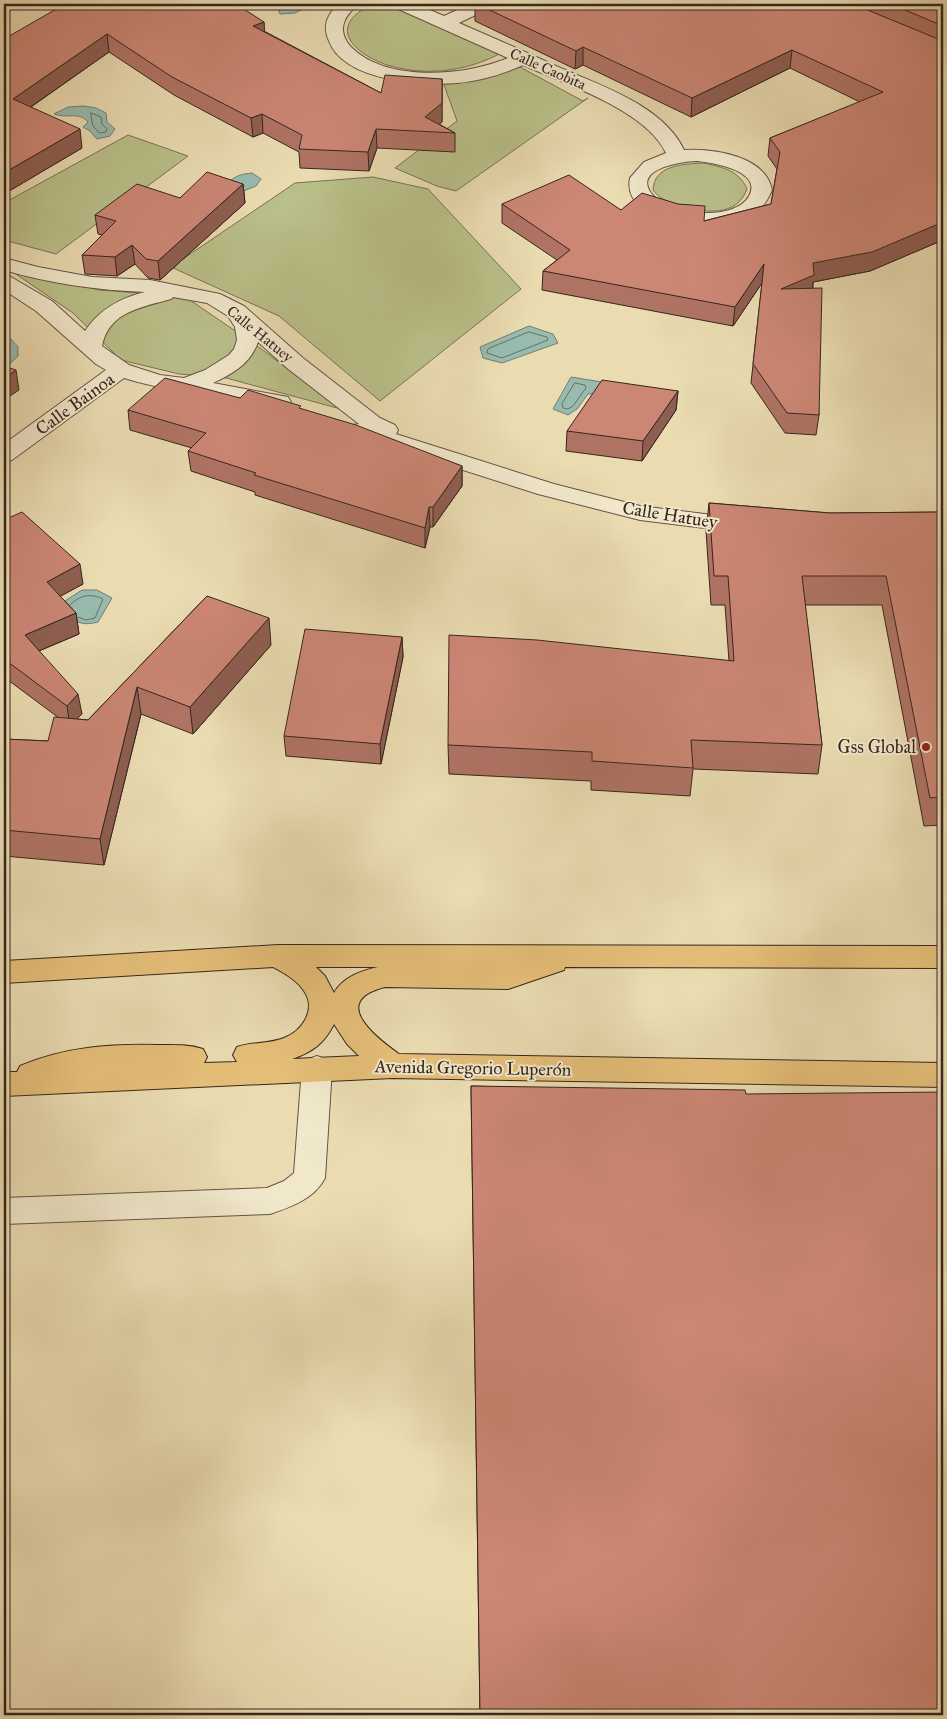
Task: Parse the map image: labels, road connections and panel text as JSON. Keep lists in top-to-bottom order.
{
  "streets": {
    "main road": ["Avenida Gregorio Luperón"],
    "street": ["Calle Caobita", "Calle Hatuey", "Calle Bainoa"]
  },
  "crossings": [
    ["Calle Hatuey", "Calle Bainoa"]
  ],
  "places": ["Gss Global"]
}
